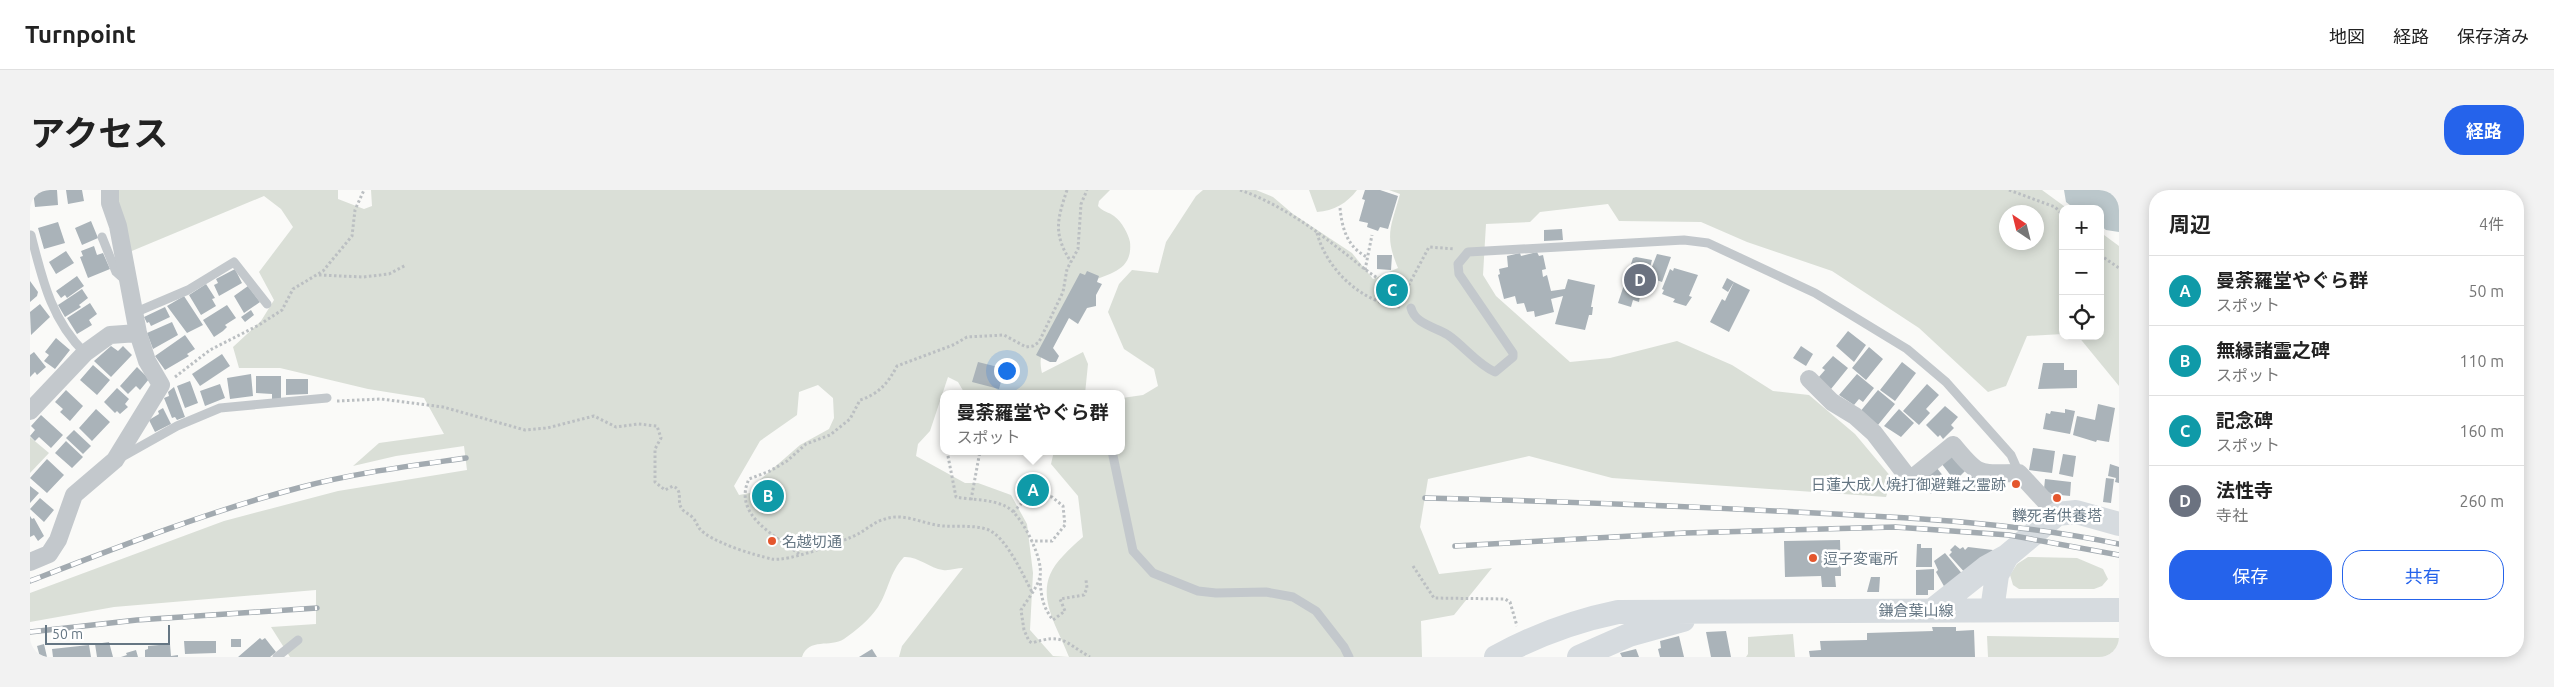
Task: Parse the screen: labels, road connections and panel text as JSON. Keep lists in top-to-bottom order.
{
  "streets": {
    "main road": ["鎌倉葉山線"]
  },
  "places": [
    "日蓮大成人焼打御避難之霊跡",
    "轢死者供養塔",
    "名越切通",
    "逗子変電所"
  ],
  "scale_bar": "50 m",
  "north": "top left",
  "page": {
    "header": "Turnpoint",
    "nav": ["地図", "経路", "保存済み"],
    "title": "アクセス",
    "buttons": [
      "経路",
      ["保存", "共有"]
    ],
    "heading": ["周辺", "4件"],
    "map_buttons": ["+", "−"],
    "list": [
      {
        "mark": "A",
        "name": "曼荼羅堂やぐら群",
        "note": "スポット",
        "value": "50 m"
      },
      {
        "mark": "B",
        "name": "無縁諸霊之碑",
        "note": "スポット",
        "value": "110 m"
      },
      {
        "mark": "C",
        "name": "記念碑",
        "note": "スポット",
        "value": "160 m"
      },
      {
        "mark": "D",
        "name": "法性寺",
        "note": "寺社",
        "value": "260 m"
      }
    ],
    "pins": [
      "D",
      "C",
      "A",
      "B"
    ],
    "popup": ["曼荼羅堂やぐら群", "スポット"],
    "scale": "50 m"
  }
}
